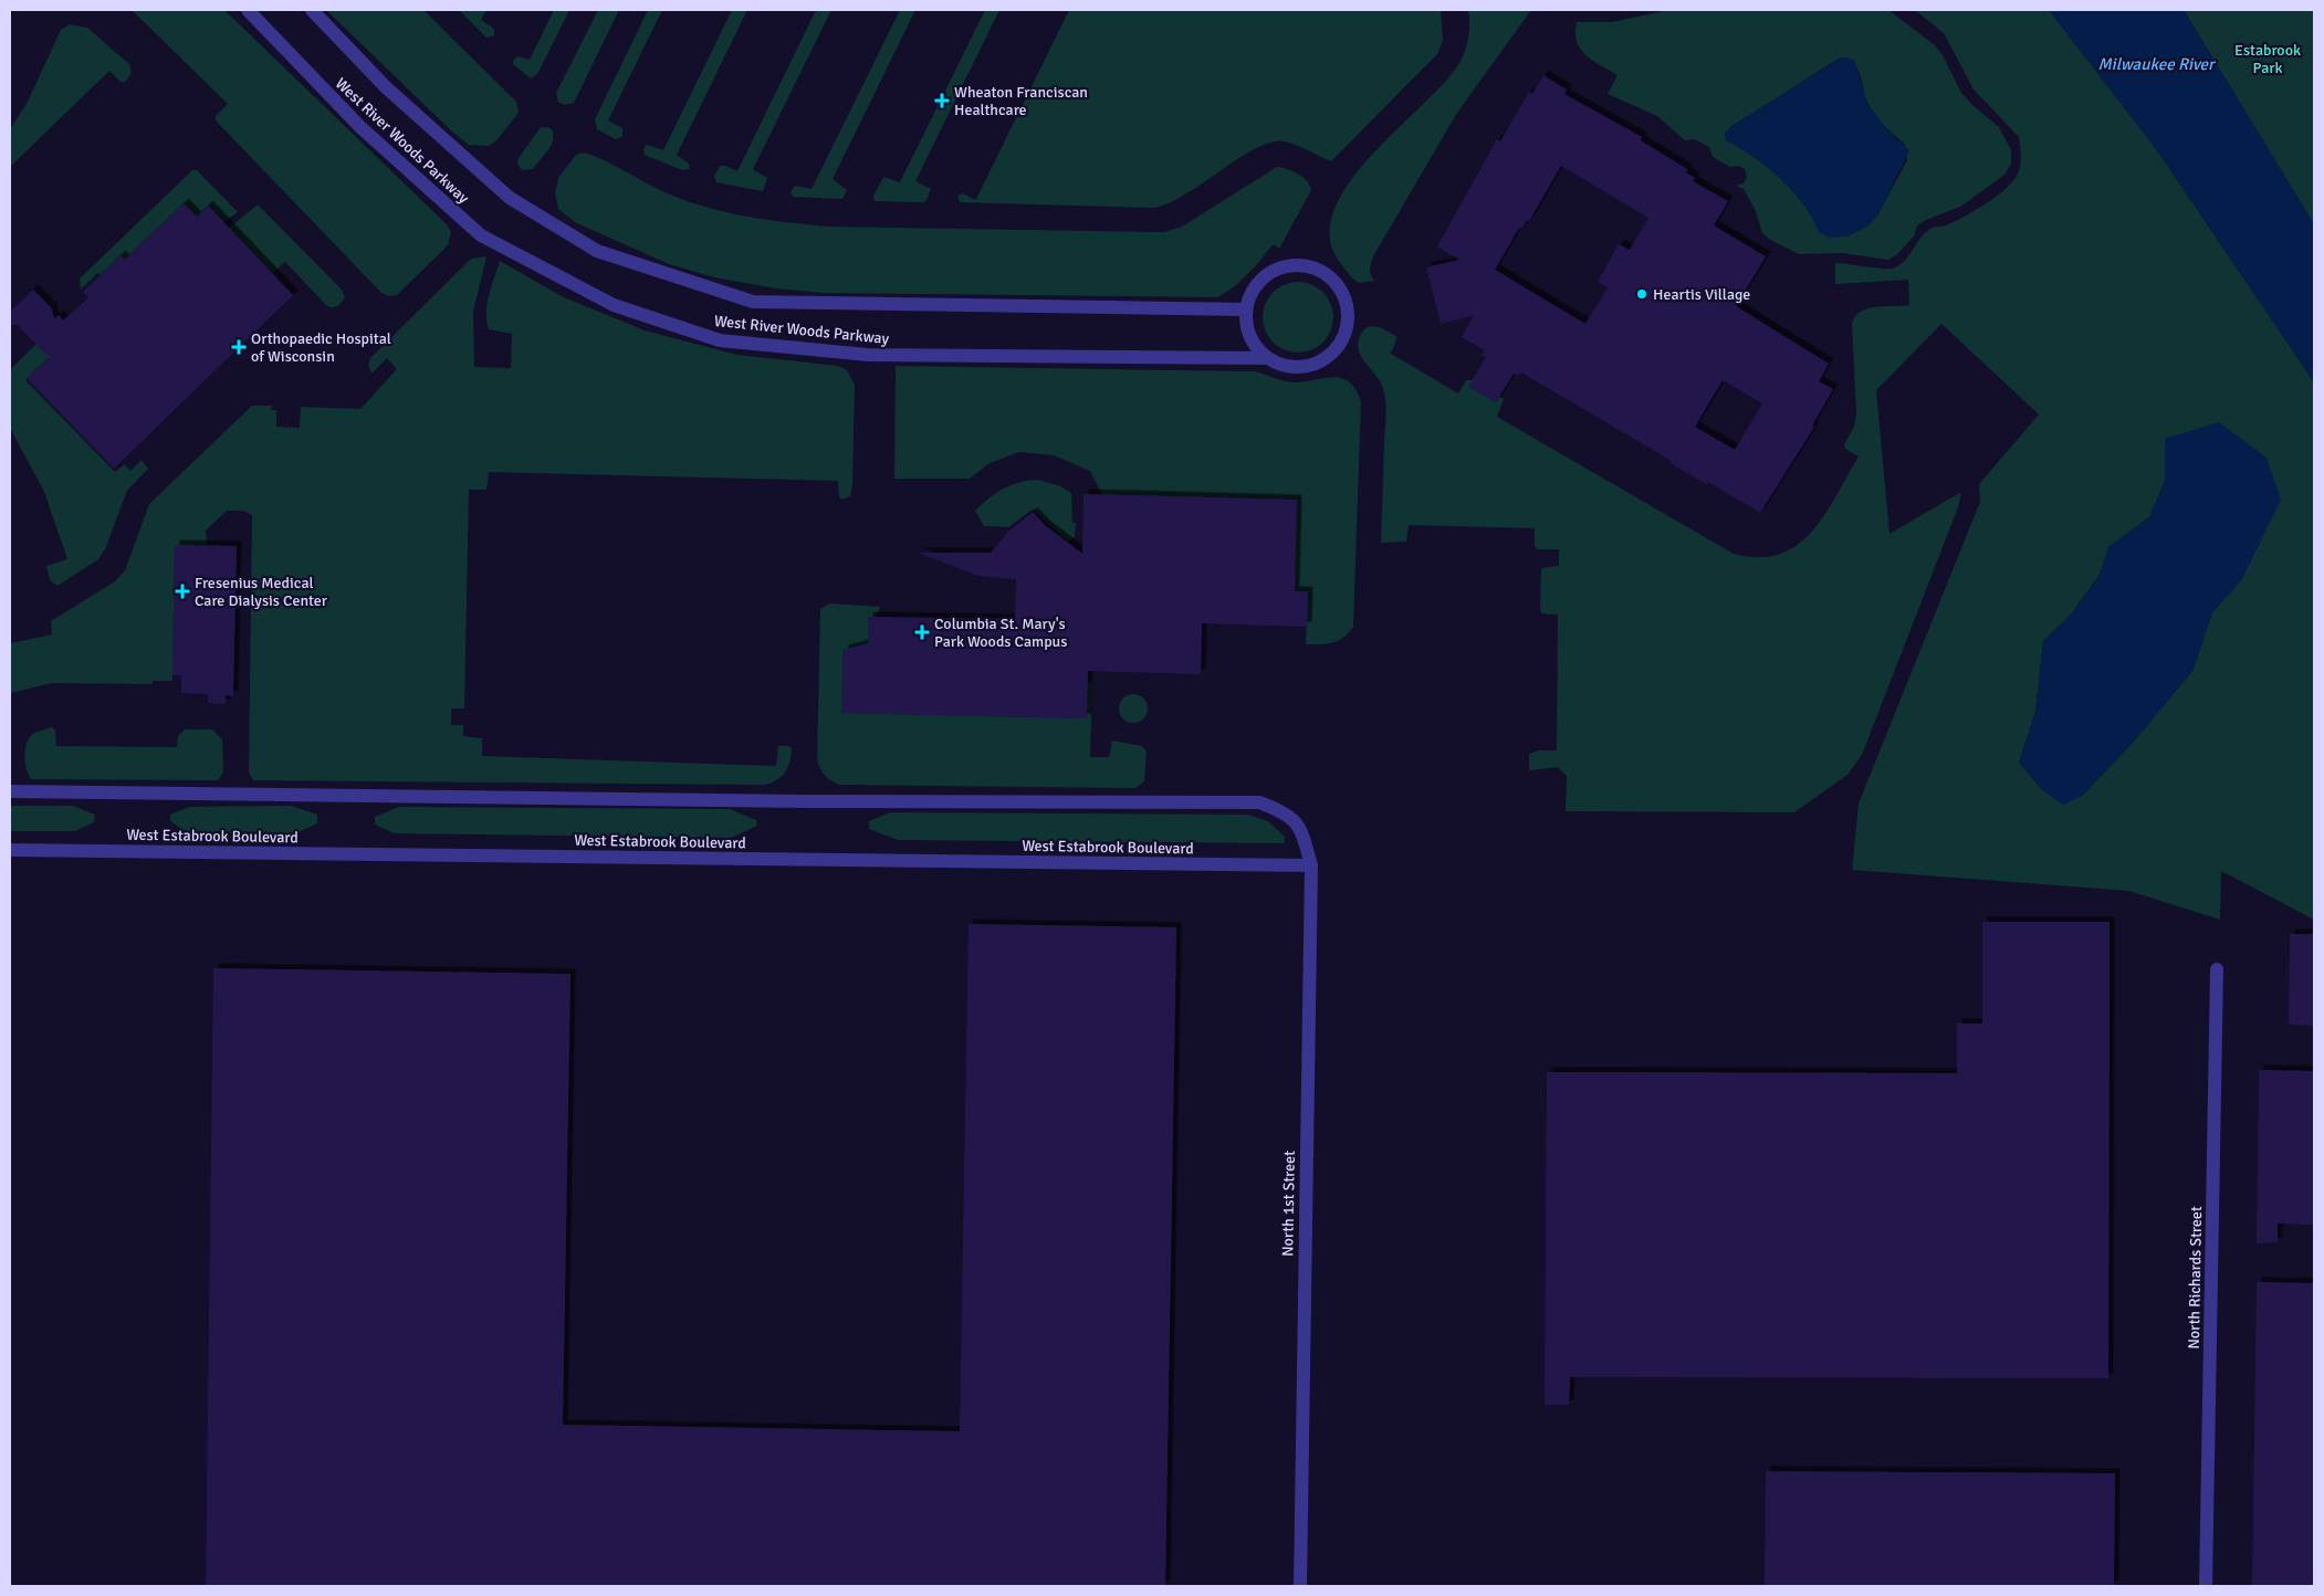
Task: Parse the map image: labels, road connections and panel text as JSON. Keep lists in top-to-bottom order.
{
  "streets": {
    "street": [
      "West River Woods Parkway",
      "West Estabrook Boulevard",
      "North 1st Street",
      "North Richards Street"
    ]
  },
  "crossings": [
    ["West Estabrook Boulevard", "North 1st Street"]
  ],
  "water": ["Milwaukee River"],
  "parks": ["Estabrook Park"],
  "places": {
    "health": [
      "Wheaton Franciscan Healthcare",
      "Orthopaedic Hospital of Wisconsin",
      "Fresenius Medical Care Dialysis Center",
      "Columbia St. Mary's Park Woods Campus"
    ],
    "other": ["Heartis Village"]
  }
}
